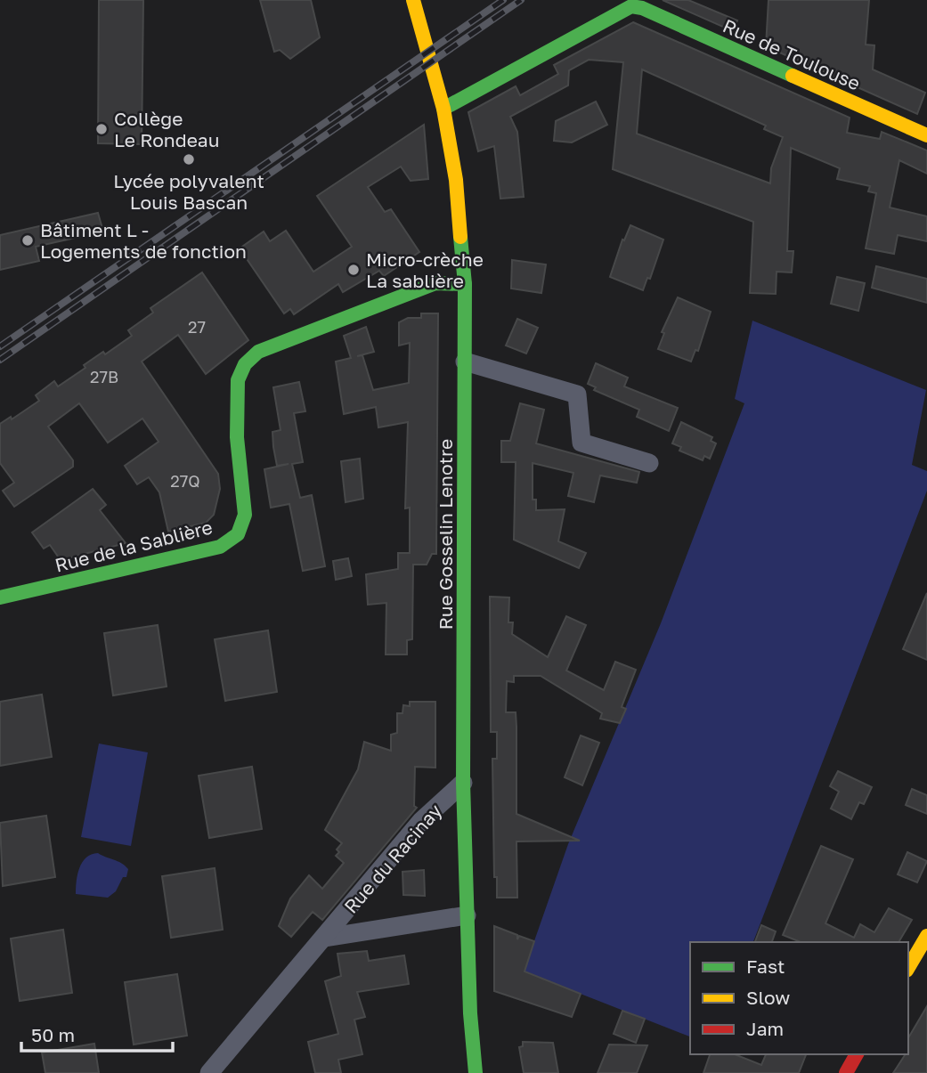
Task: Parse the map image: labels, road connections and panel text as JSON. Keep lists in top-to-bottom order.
{
  "streets": {
    "street": [
      "Rue de Toulouse",
      "Rue Gosselin Lenotre",
      "Rue de la Sablière",
      "Rue du Racinay"
    ]
  },
  "crossings": [
    ["Rue de Toulouse", "Rue Gosselin Lenotre"],
    ["Rue Gosselin Lenotre", "Rue de la Sablière"],
    ["Rue Gosselin Lenotre", "Rue du Racinay"]
  ],
  "places": [
    "Collège Le Rondeau",
    "Lycée polyvalent Louis Bascan",
    "Bâtiment L - Logements de fonction",
    "Micro-crèche La sablière"
  ],
  "house_numbers": ["27", "27B", "27Q"],
  "legend": ["Fast", "Slow", "Jam"],
  "scale_bar": "50 m"
}
